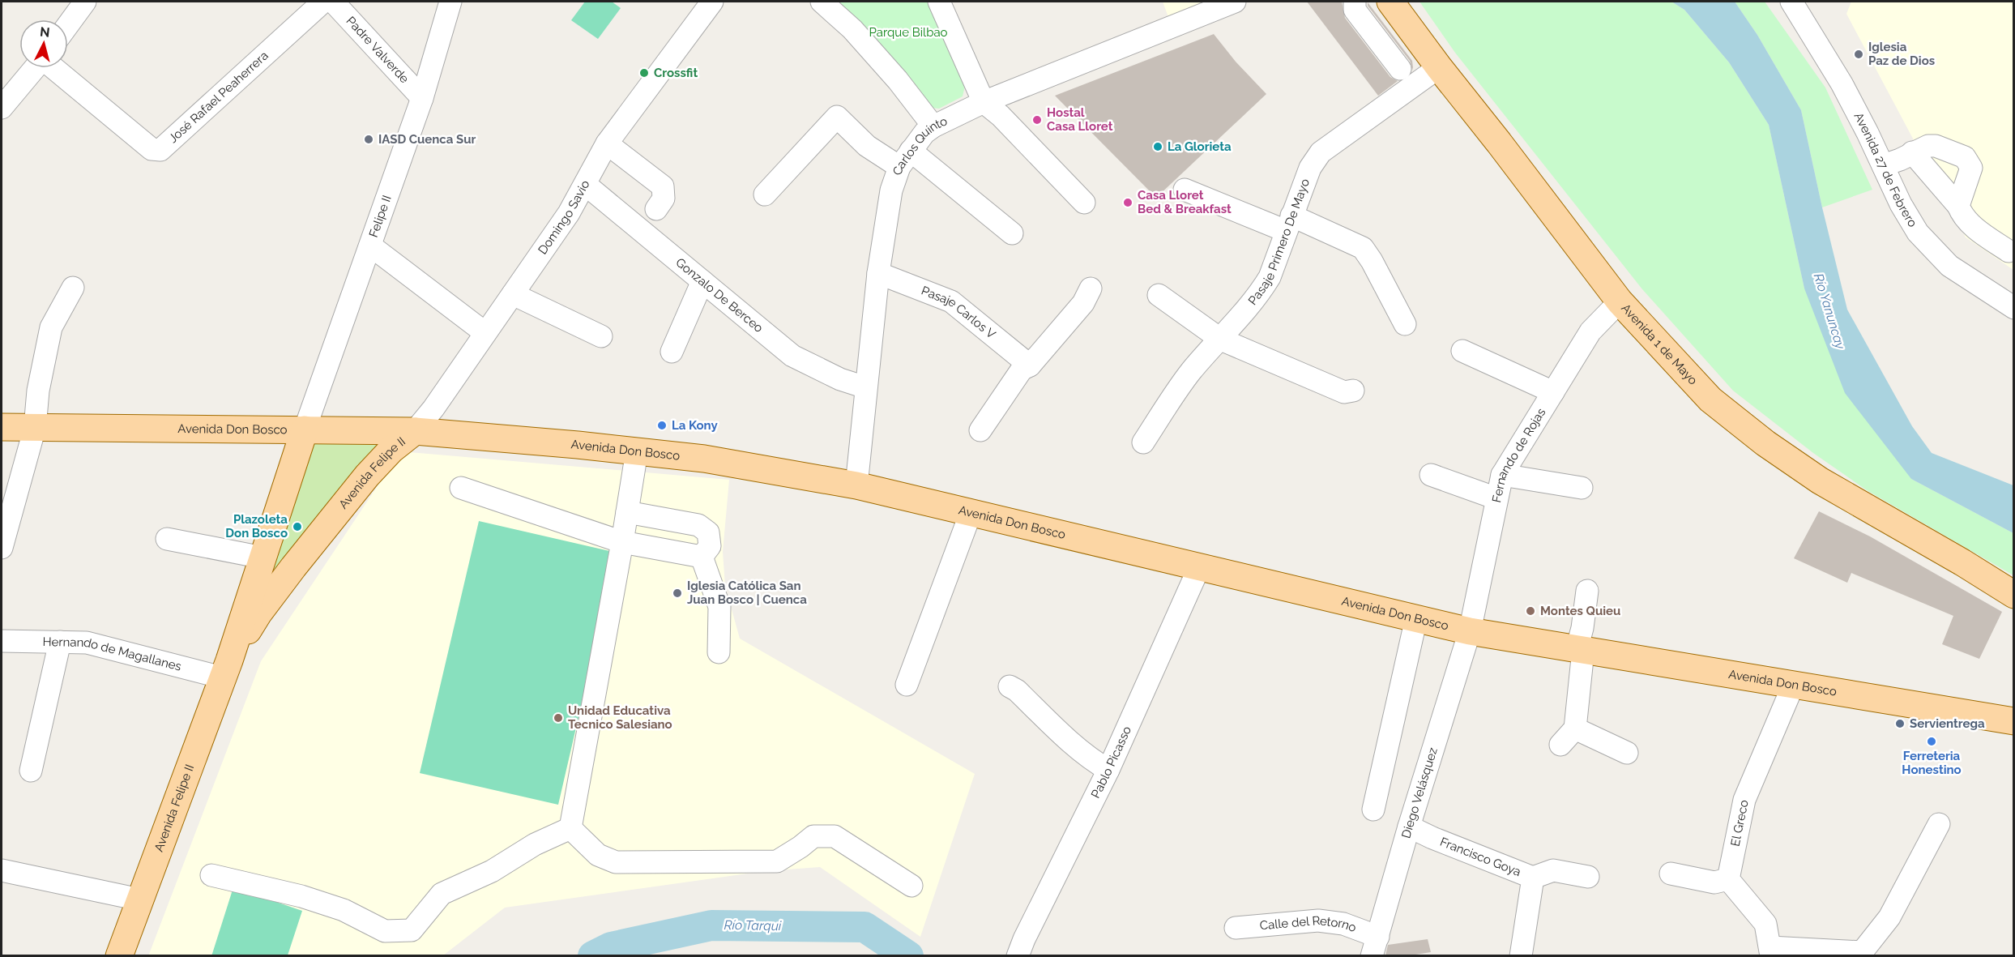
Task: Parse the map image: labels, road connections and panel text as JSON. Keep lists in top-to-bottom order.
{
  "streets": {
    "main road": ["Avenida 1 de Mayo", "Avenida Don Bosco", "Avenida Felipe II"],
    "street": [
      "Padre Valverde",
      "José Rafael Peaherrera",
      "Carlos Quinto",
      "Avenida 27 de Febrero",
      "Felipe II",
      "Domingo Savio",
      "Pasaje Primero De Mayo",
      "Gonzalo De Berceo",
      "Pasaje Carlos V",
      "Fernando de Rojas",
      "Hernando de Magallanes",
      "Pablo Picasso",
      "Diego Velásquez",
      "El Greco",
      "Francisco Goya",
      "Calle del Retorno"
    ]
  },
  "crossings": [
    ["Padre Valverde", "Felipe II"],
    ["Carlos Quinto", "Gonzalo De Berceo"],
    ["Carlos Quinto", "Pasaje Carlos V"],
    ["Carlos Quinto", "Avenida Don Bosco"],
    ["Felipe II", "Avenida Don Bosco"],
    ["Felipe II", "Avenida Felipe II"],
    ["Domingo Savio", "Gonzalo De Berceo"],
    ["Domingo Savio", "Avenida Don Bosco"],
    ["Domingo Savio", "Avenida Felipe II"],
    ["Pasaje Primero De Mayo", "Avenida 1 de Mayo"],
    ["Avenida 1 de Mayo", "Fernando de Rojas"],
    ["Avenida Don Bosco", "Fernando de Rojas"],
    ["Avenida Don Bosco", "Avenida Felipe II"],
    ["Avenida Don Bosco", "Pablo Picasso"],
    ["Avenida Don Bosco", "Diego Velásquez"],
    ["Avenida Don Bosco", "El Greco"],
    ["Fernando de Rojas", "Diego Velásquez"],
    ["Avenida Felipe II", "Hernando de Magallanes"],
    ["Diego Velásquez", "Francisco Goya"],
    ["Diego Velásquez", "Calle del Retorno"]
  ],
  "water": ["Río Yanuncay", "Río Tarqui"],
  "parks": ["Parque Bilbao"],
  "places": [
    "Iglesia Paz de Dios",
    "Crossfit",
    "Hostal Casa Lloret",
    "IASD Cuenca Sur",
    "La Glorieta",
    "Casa Lloret Bed & Breakfast",
    "La Kony",
    "Plazoleta Don Bosco",
    "Iglesia Católica San Juan Bosco | Cuenca",
    "Montes Quieu",
    "Unidad Educativa Tecnico Salesiano",
    "Servientrega",
    "Ferreteria Honestino"
  ],
  "north": "top"
}
